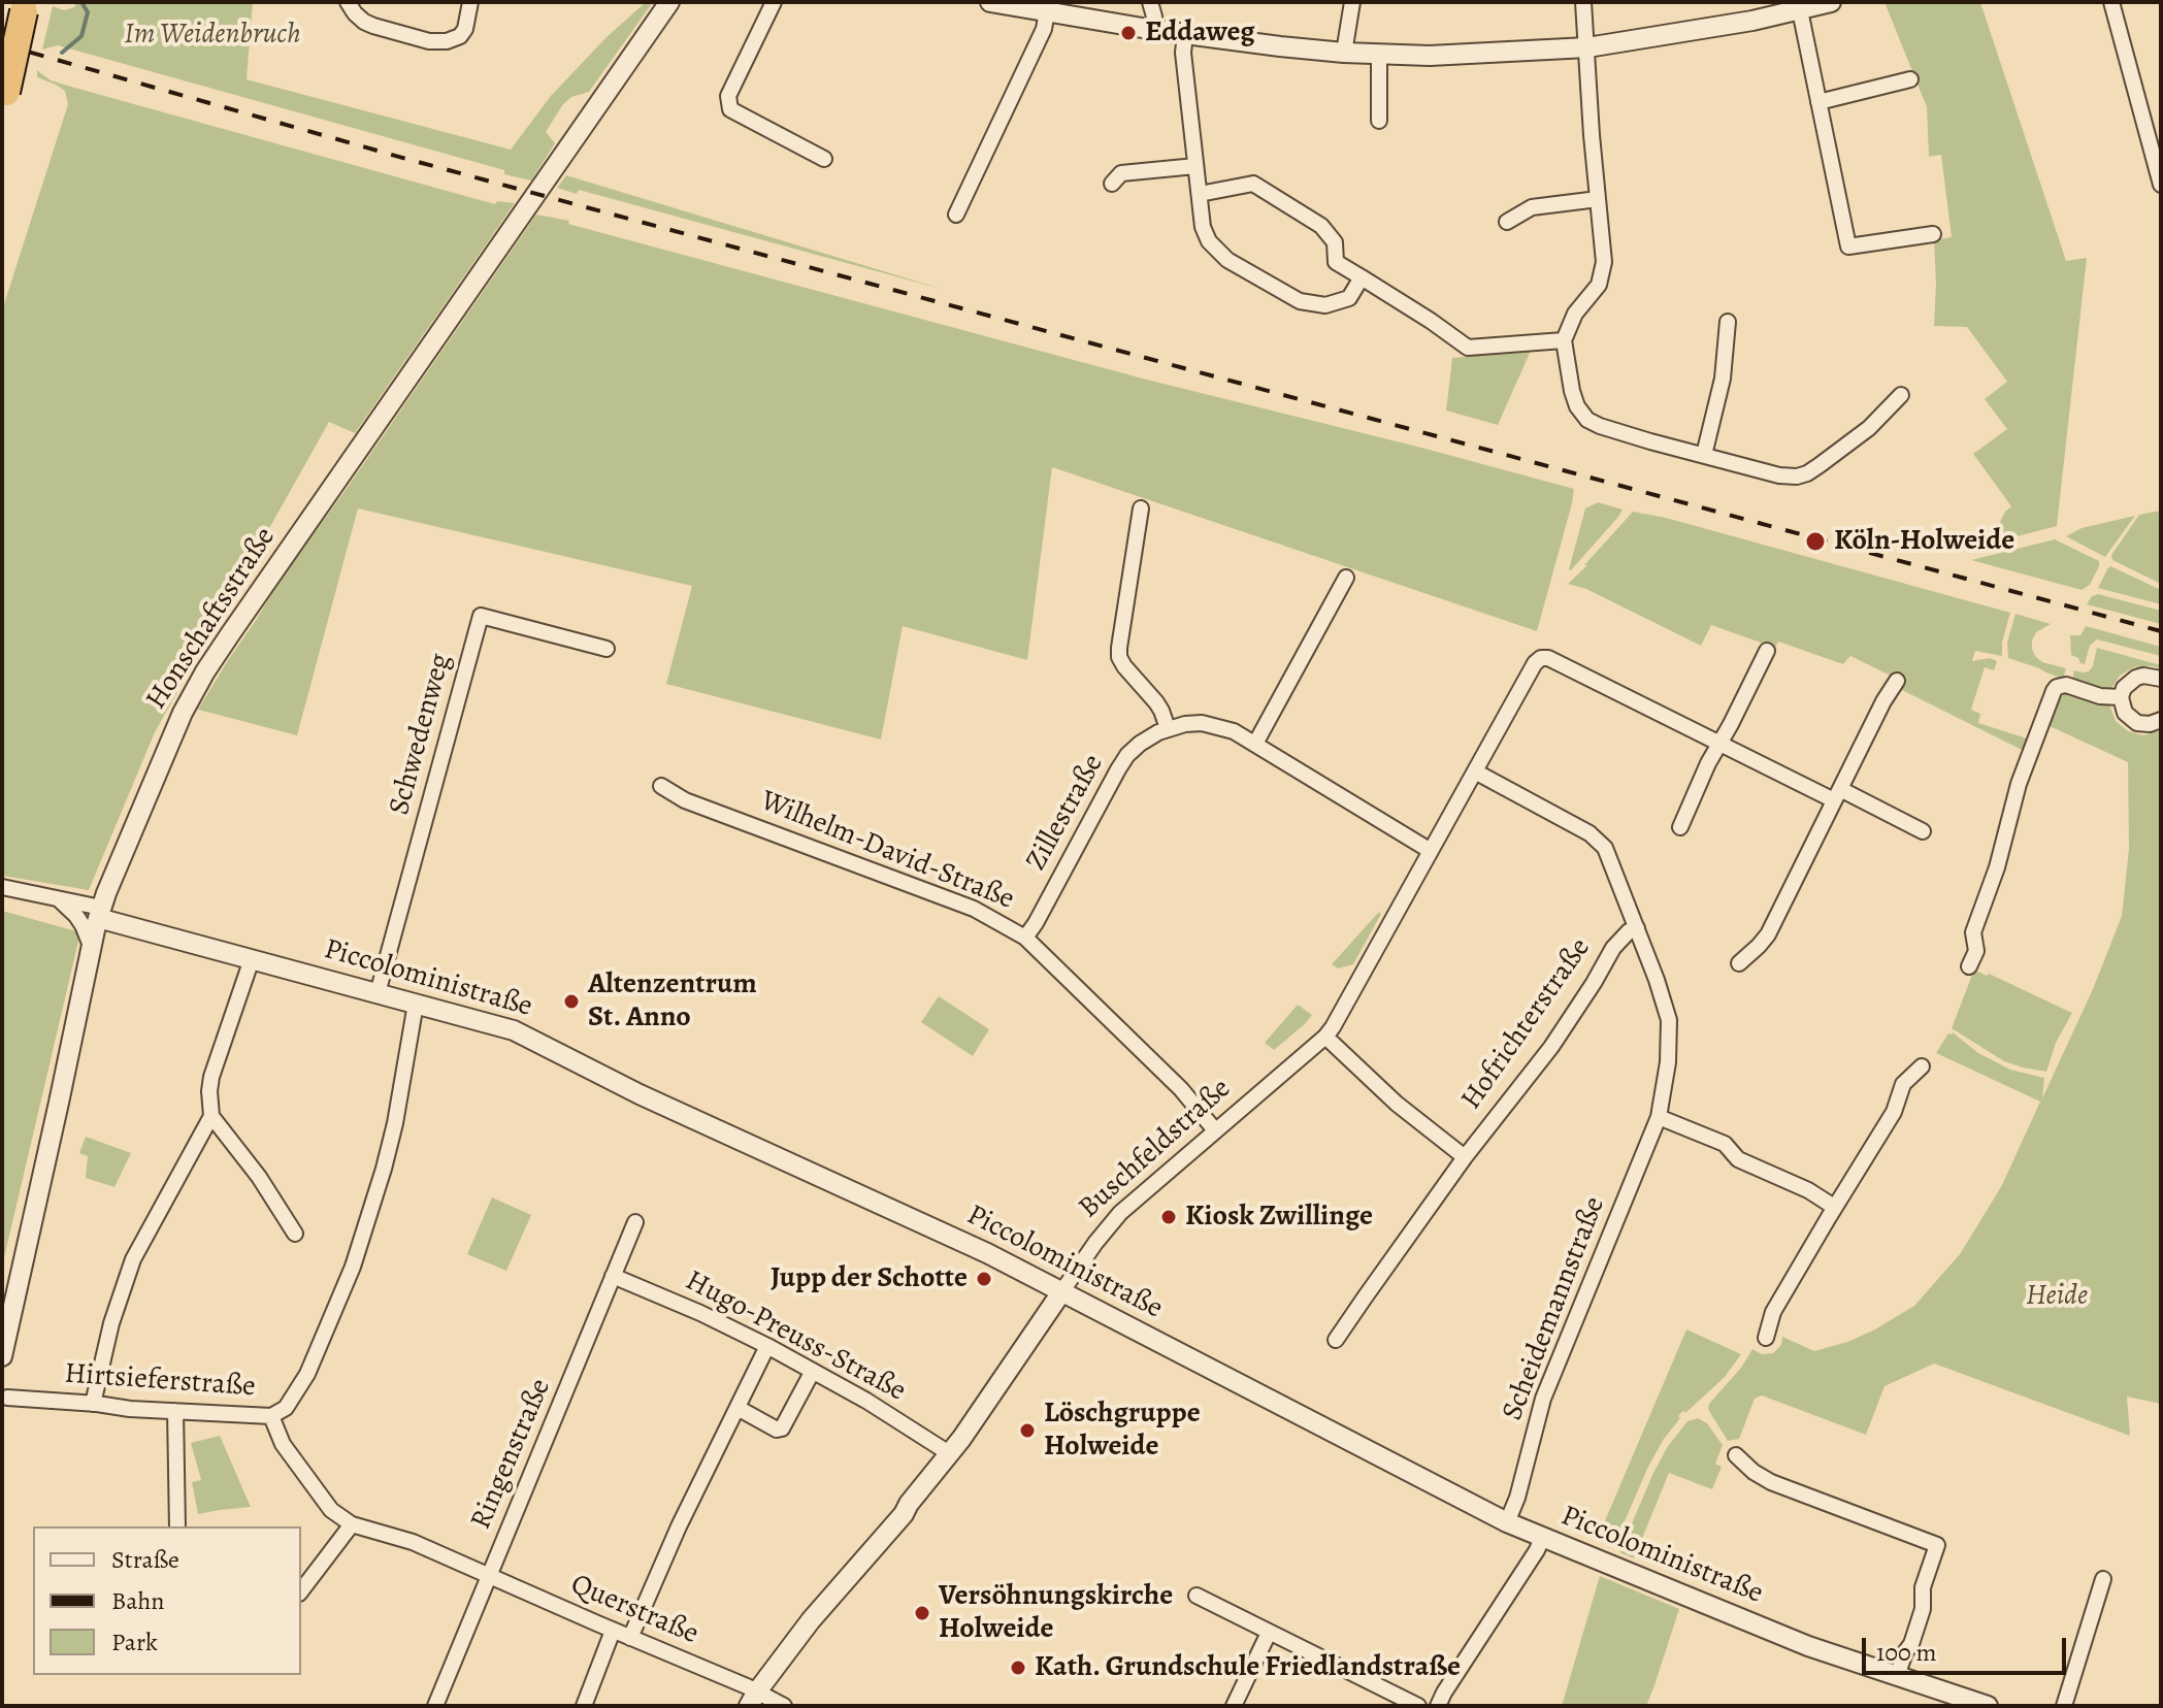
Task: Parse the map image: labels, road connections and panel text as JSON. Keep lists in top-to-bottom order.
{
  "streets": {
    "street": [
      "Honschaftsstraße",
      "Schwedenweg",
      "Zillestraße",
      "Wilhelm-David-Straße",
      "Piccoloministraße",
      "Hofrichterstraße",
      "Buschfeldstraße",
      "Scheidemannstraße",
      "Hugo-Preuss-Straße",
      "Hirtsieferstraße",
      "Ringenstraße",
      "Querstraße"
    ]
  },
  "crossings": [
    ["Honschaftsstraße", "Piccoloministraße"],
    ["Schwedenweg", "Piccoloministraße"],
    ["Zillestraße", "Wilhelm-David-Straße"],
    ["Zillestraße", "Buschfeldstraße"],
    ["Wilhelm-David-Straße", "Buschfeldstraße"],
    ["Piccoloministraße", "Buschfeldstraße"],
    ["Piccoloministraße", "Scheidemannstraße"],
    ["Hofrichterstraße", "Buschfeldstraße"],
    ["Hofrichterstraße", "Scheidemannstraße"],
    ["Buschfeldstraße", "Scheidemannstraße"],
    ["Buschfeldstraße", "Hugo-Preuss-Straße"],
    ["Buschfeldstraße", "Querstraße"],
    ["Hugo-Preuss-Straße", "Ringenstraße"],
    ["Hirtsieferstraße", "Ringenstraße"],
    ["Hirtsieferstraße", "Querstraße"],
    ["Ringenstraße", "Querstraße"]
  ],
  "parks": ["Im Weidenbruch", "Heide"],
  "places": [
    "Eddaweg",
    "Köln-Holweide",
    "Altenzentrum St. Anno",
    "Kiosk Zwillinge",
    "Jupp der Schotte",
    "Löschgruppe Holweide",
    "Versöhnungskirche Holweide",
    "Kath. Grundschule Friedlandstraße"
  ],
  "legend": ["Straße", "Bahn", "Park"],
  "scale_bar": "100 m"
}
